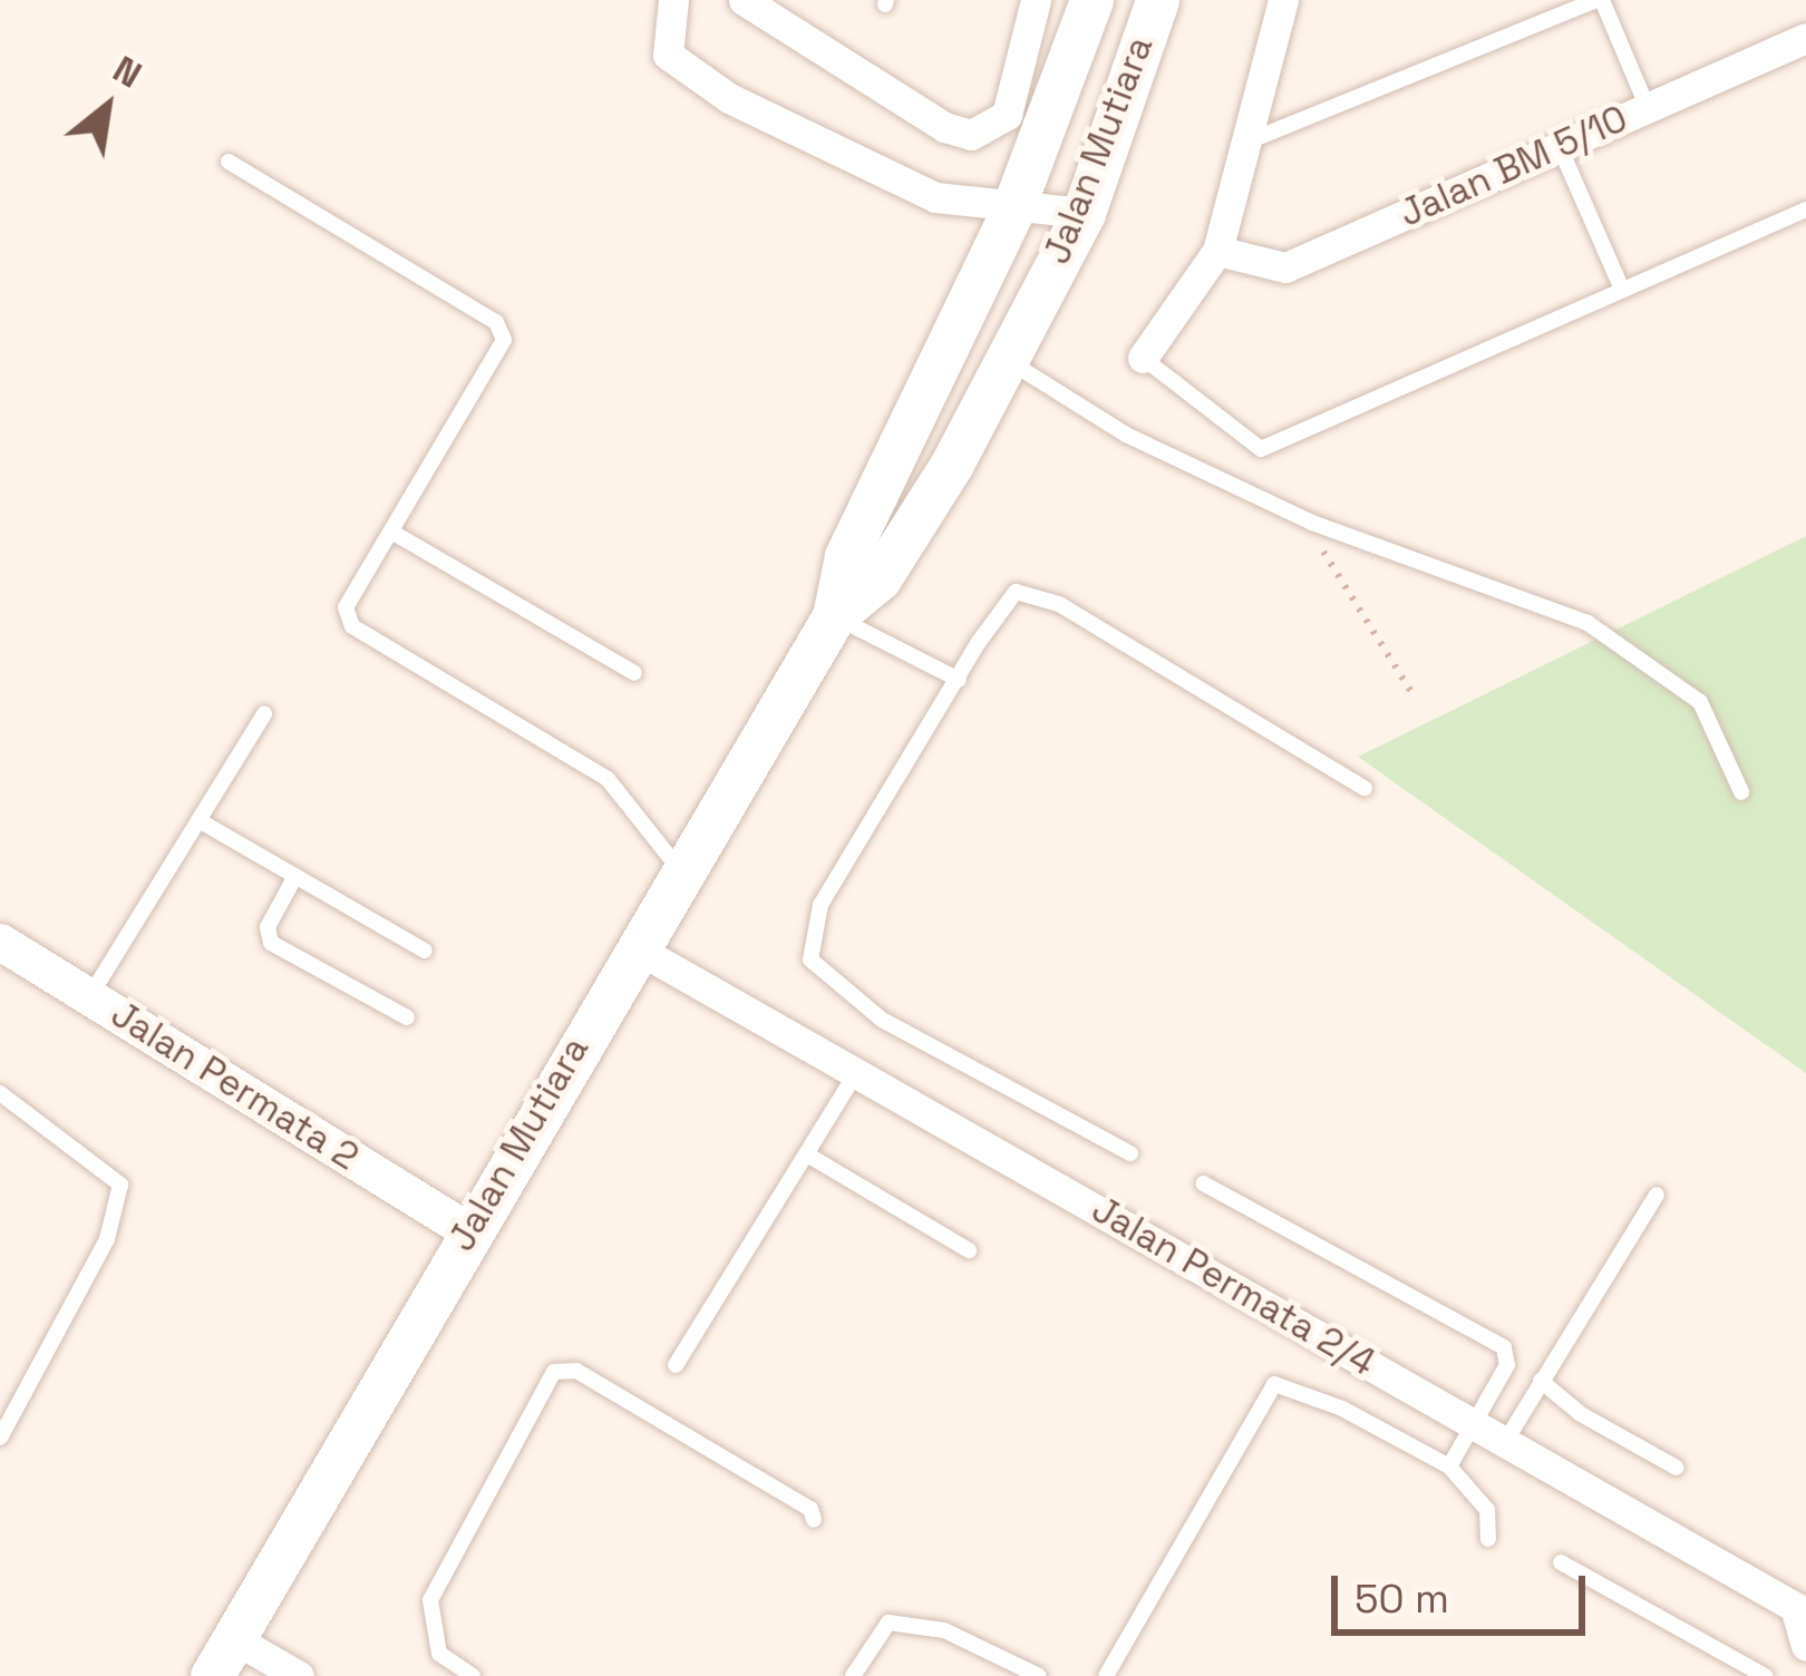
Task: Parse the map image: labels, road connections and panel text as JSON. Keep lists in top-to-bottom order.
{
  "streets": {
    "main road": ["Jalan Mutiara"],
    "street": ["Jalan BM 5/10", "Jalan Permata 2", "Jalan Permata 2/4"]
  },
  "crossings": [
    ["Jalan Mutiara", "Jalan Permata 2"],
    ["Jalan Mutiara", "Jalan Permata 2/4"]
  ],
  "scale_bar": "50 m",
  "north": "top right"
}
